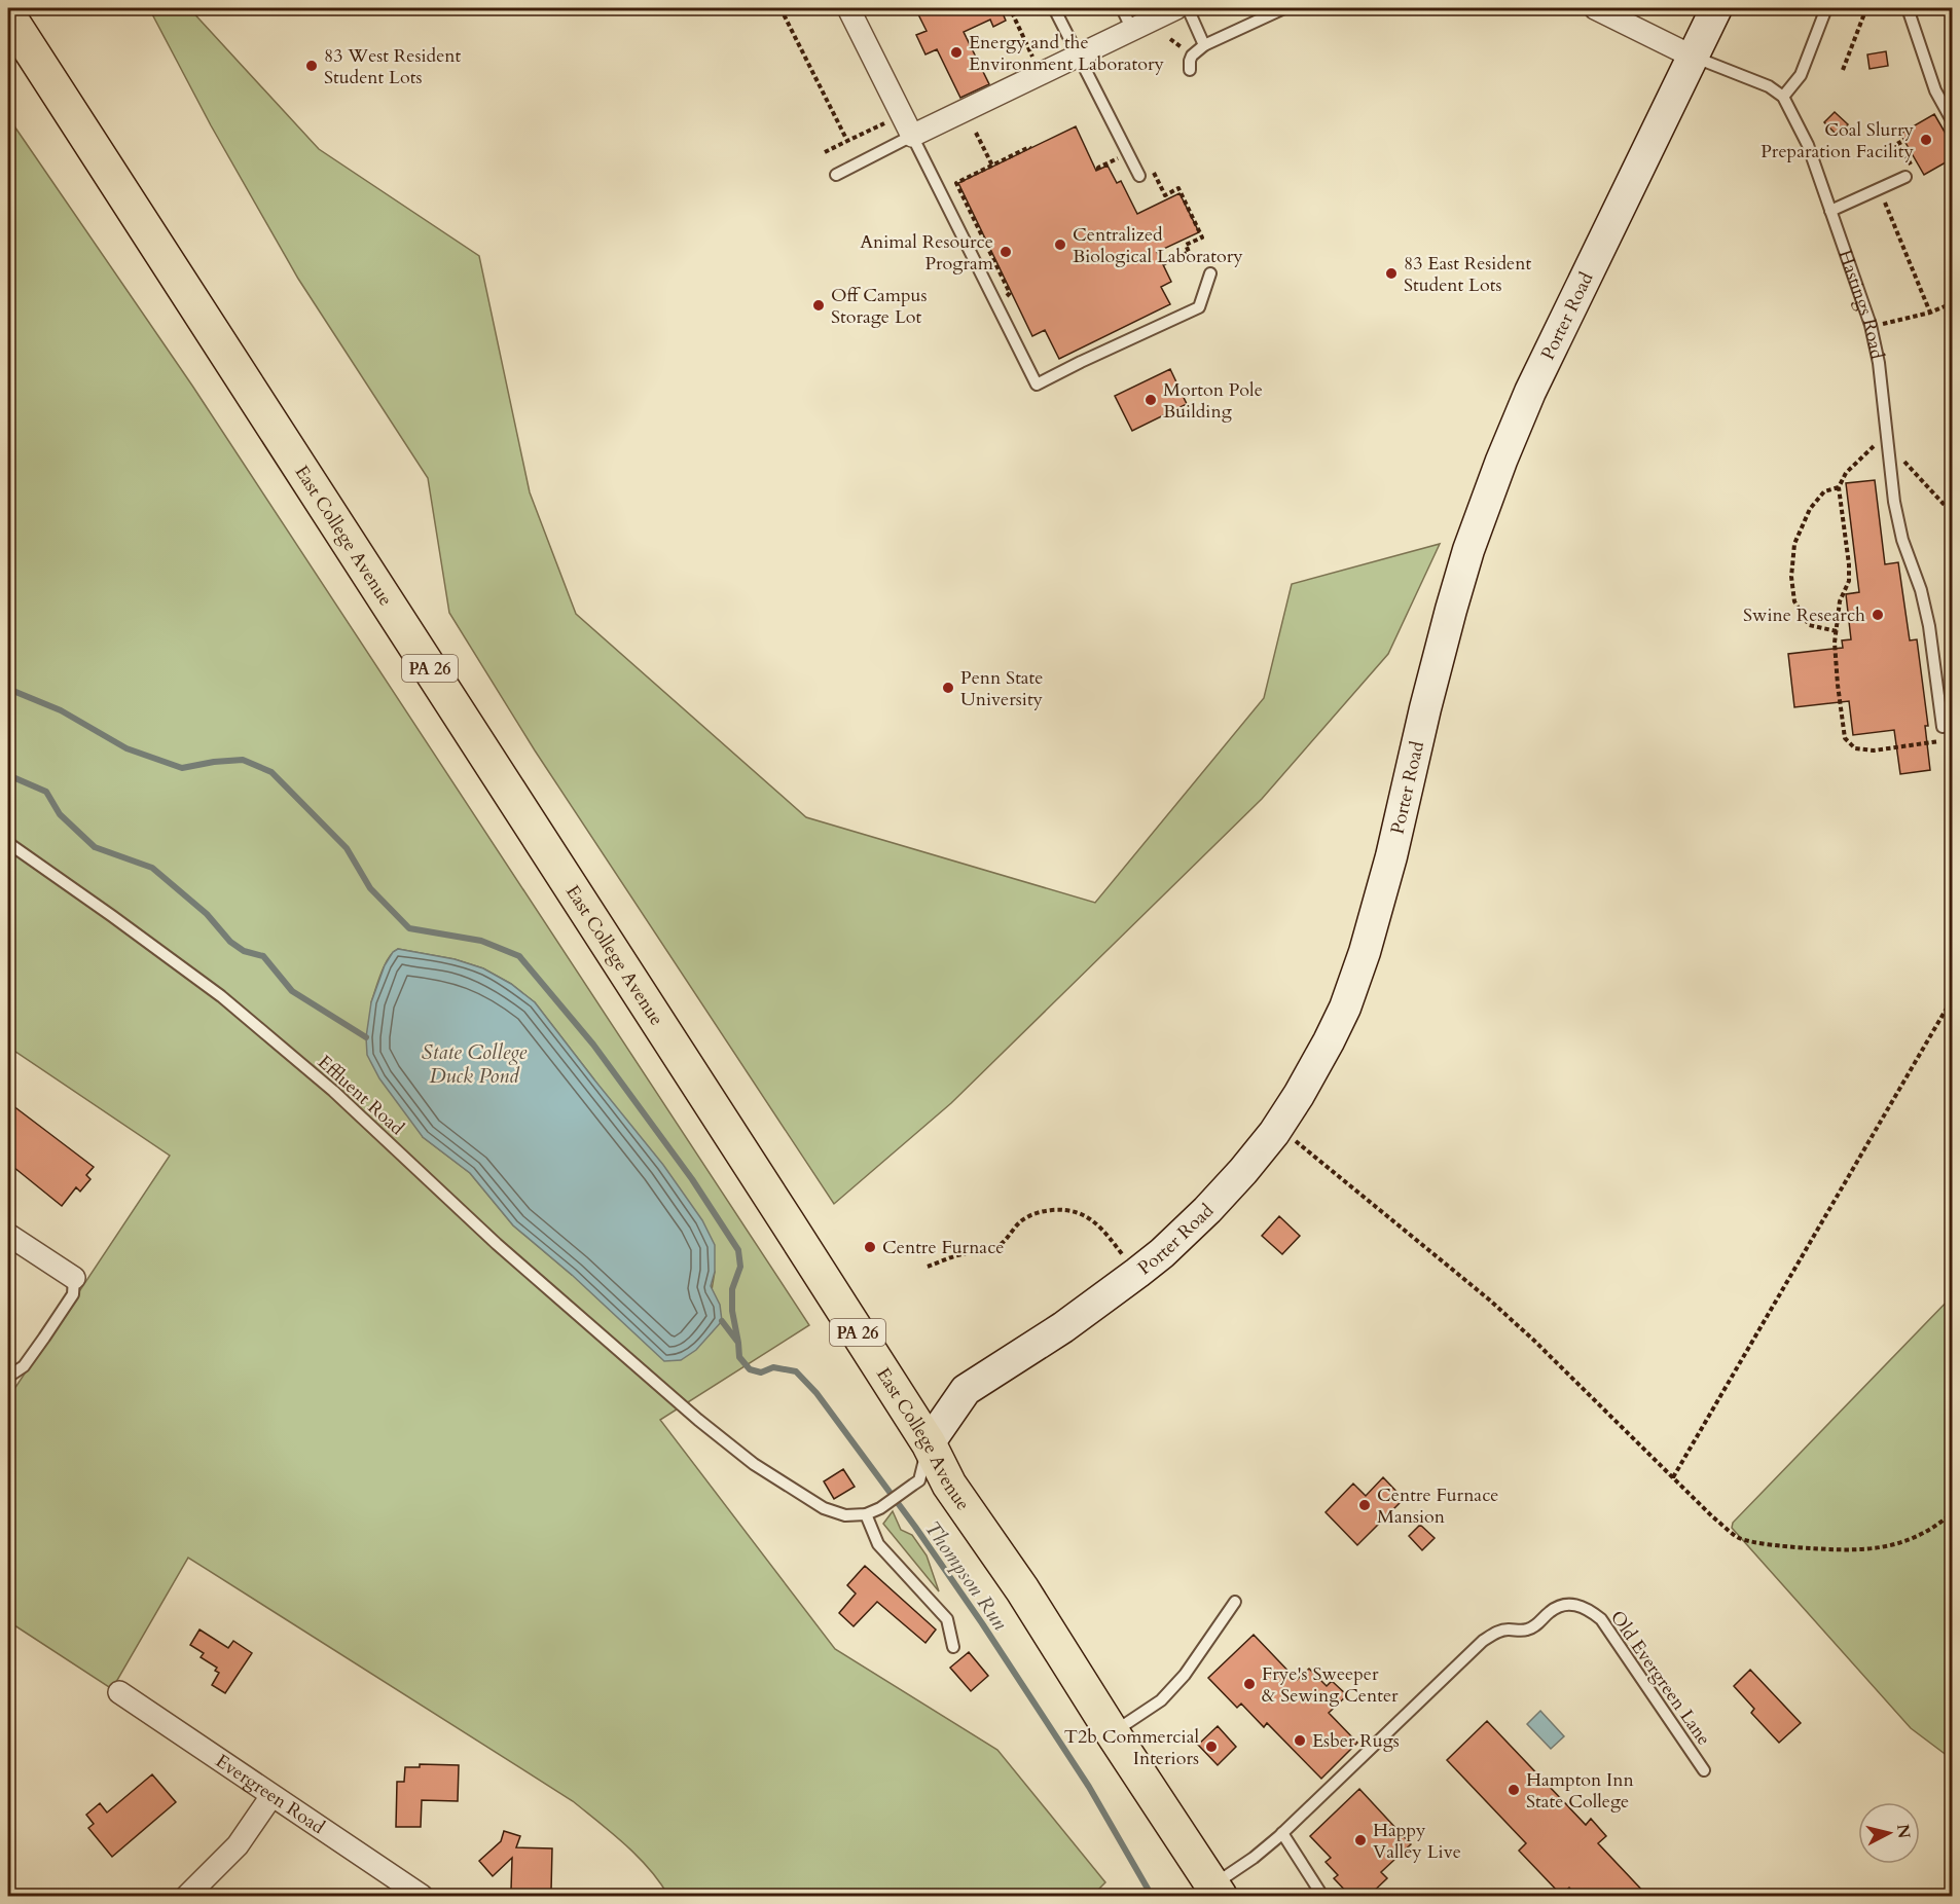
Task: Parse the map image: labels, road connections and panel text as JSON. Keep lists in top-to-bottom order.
{
  "streets": {
    "main road": ["East College Avenue", "PA 26"],
    "street": ["Porter Road", "Evergreen Road"],
    "lane": ["Hastings Road", "Effluent Road", "Old Evergreen Lane"]
  },
  "crossings": [
    ["Porter Road", "East College Avenue"],
    ["East College Avenue", "Old Evergreen Lane"]
  ],
  "water": ["State College Duck Pond", "Thompson Run"],
  "places": [
    "Energy and the Environment Laboratory",
    "83 West Resident Student Lots",
    "Coal Slurry Preparation Facility",
    "Centralized Biological Laboratory",
    "Animal Resource Program",
    "83 East Resident Student Lots",
    "Off Campus Storage Lot",
    "Morton Pole Building",
    "Swine Research",
    "Penn State University",
    "Centre Furnace",
    "Centre Furnace Mansion",
    "Frye's Sweeper & Sewing Center",
    "Esber Rugs",
    "T2b Commercial Interiors",
    "Hampton Inn State College",
    "Happy Valley Live"
  ],
  "north": "right"
}
